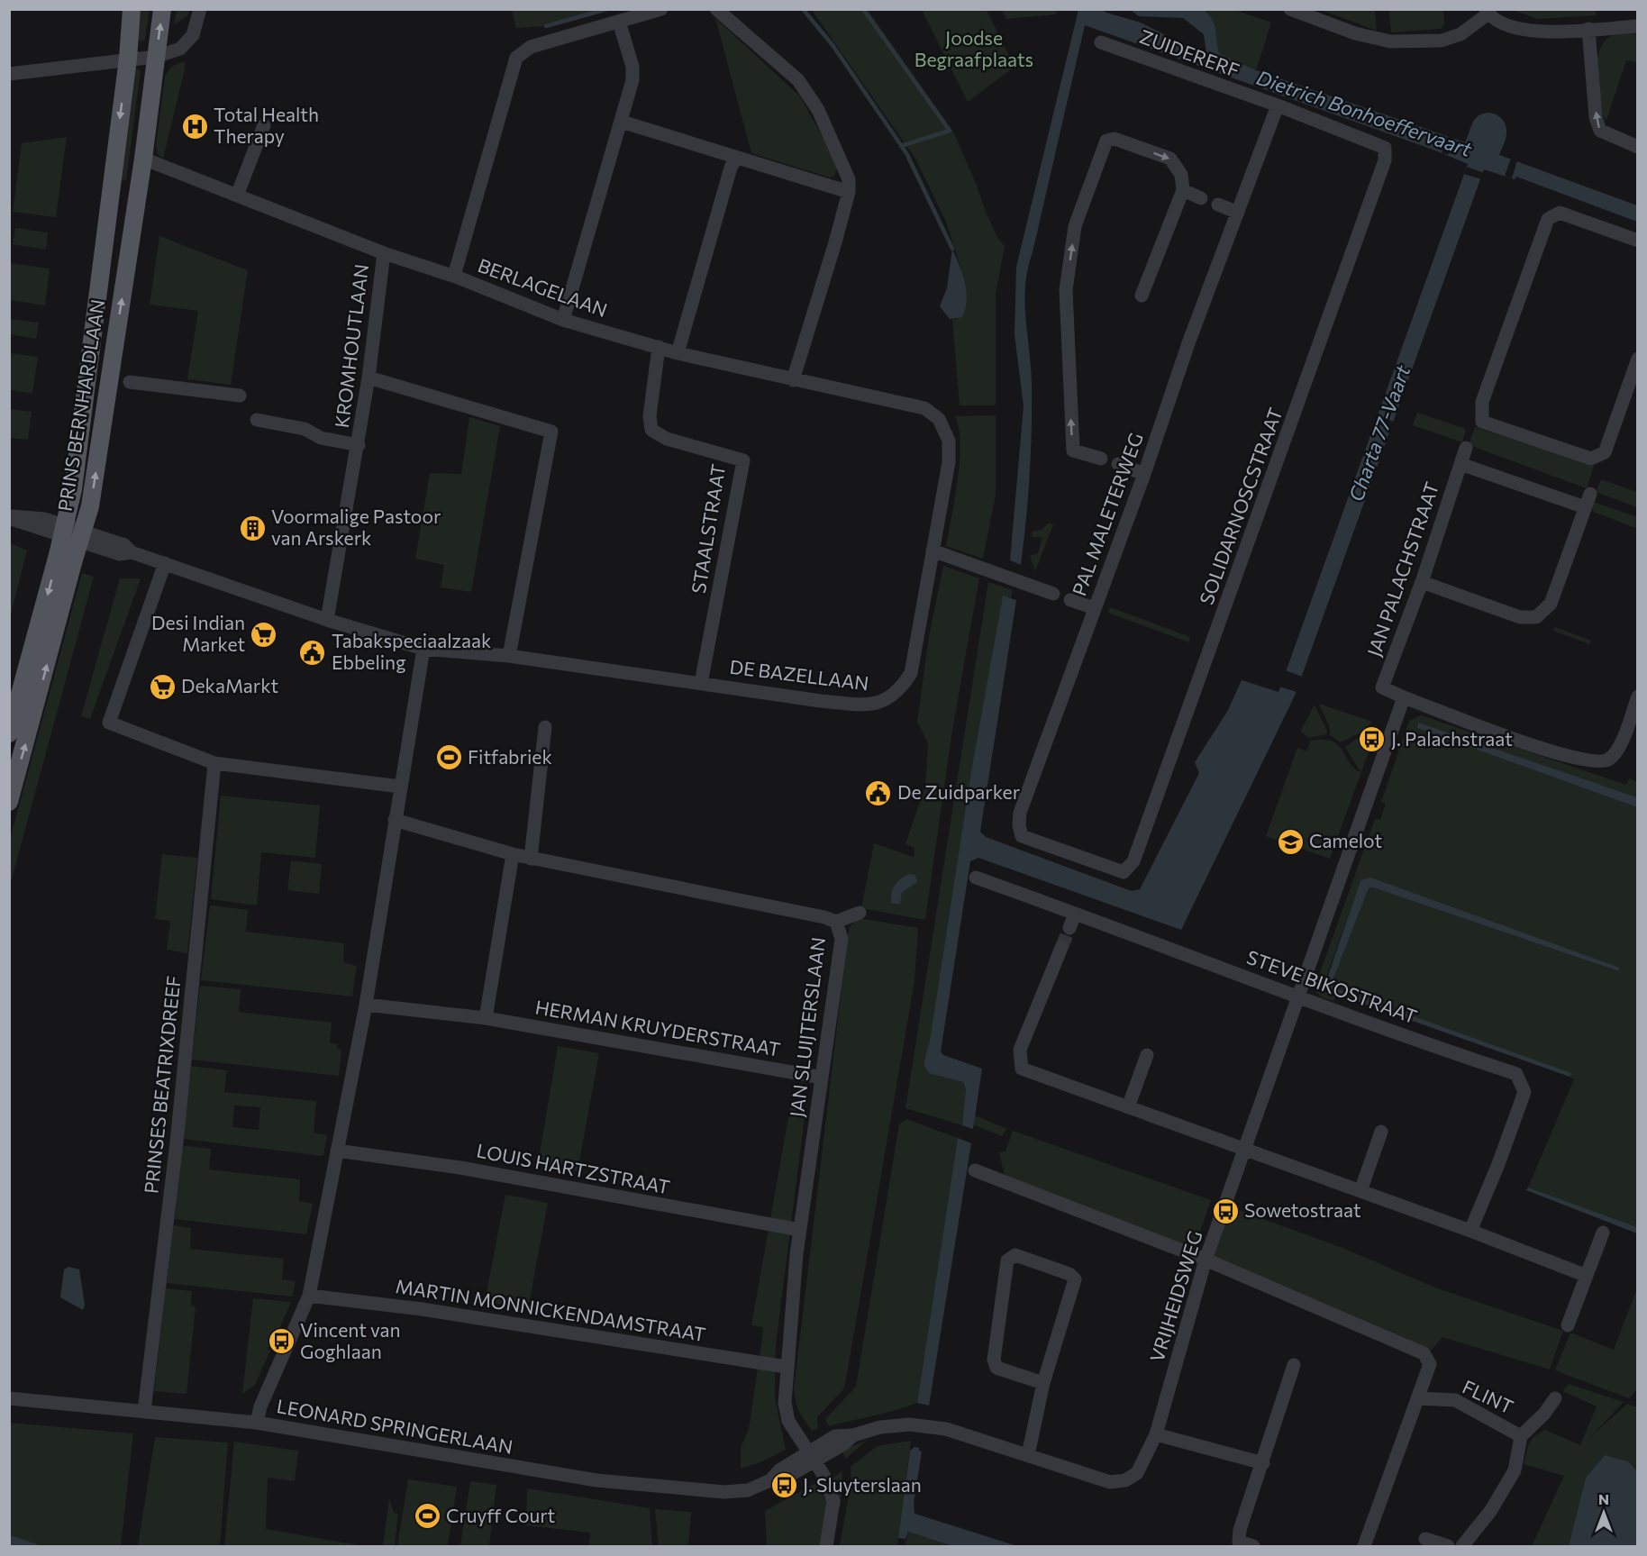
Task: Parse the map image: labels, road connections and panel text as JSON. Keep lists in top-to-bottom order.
{
  "streets": {
    "main road": ["PRINS BERNHARDLAAN"],
    "street": [
      "ZUIDERERF",
      "BERLAGELAAN",
      "KROMHOUTLAAN",
      "SOLIDARNOSCSTRAAT",
      "PAL MALETERWEG",
      "STAALSTRAAT",
      "JAN PALACHSTRAAT",
      "DE BAZELLAAN",
      "STEVE BIKOSTRAAT",
      "JAN SLUIJTERSLAAN",
      "HERMAN KRUYDERSTRAAT",
      "PRINSES BEATRIXDREEF",
      "LOUIS HARTZSTRAAT",
      "VRIJHEIDSWEG",
      "MARTIN MONNICKENDAMSTRAAT",
      "FLINT",
      "LEONARD SPRINGERLAAN"
    ]
  },
  "crossings": [
    ["ZUIDERERF", "SOLIDARNOSCSTRAAT"],
    ["ZUIDERERF", "PAL MALETERWEG"],
    ["BERLAGELAAN", "KROMHOUTLAAN"],
    ["BERLAGELAAN", "PRINS BERNHARDLAAN"],
    ["BERLAGELAAN", "STAALSTRAAT"],
    ["BERLAGELAAN", "DE BAZELLAAN"],
    ["KROMHOUTLAAN", "DE BAZELLAAN"],
    ["SOLIDARNOSCSTRAAT", "PAL MALETERWEG"],
    ["STAALSTRAAT", "DE BAZELLAAN"],
    ["JAN PALACHSTRAAT", "VRIJHEIDSWEG"],
    ["STEVE BIKOSTRAAT", "VRIJHEIDSWEG"],
    ["JAN SLUIJTERSLAAN", "HERMAN KRUYDERSTRAAT"],
    ["JAN SLUIJTERSLAAN", "LOUIS HARTZSTRAAT"],
    ["JAN SLUIJTERSLAAN", "VRIJHEIDSWEG"],
    ["JAN SLUIJTERSLAAN", "MARTIN MONNICKENDAMSTRAAT"],
    ["JAN SLUIJTERSLAAN", "LEONARD SPRINGERLAAN"],
    ["PRINSES BEATRIXDREEF", "LEONARD SPRINGERLAAN"],
    ["VRIJHEIDSWEG", "LEONARD SPRINGERLAAN"]
  ],
  "water": ["Dietrich Bonhoeffervaart", "Charta 77-Vaart"],
  "parks": ["Joodse Begraafplaats"],
  "places": {
    "hospital": ["Total Health Therapy"],
    "building": ["Voormalige Pastoor van Arskerk"],
    "supermarket": ["Desi Indian Market", "DekaMarkt"],
    "public building": ["Tabakspeciaalzaak Ebbeling", "De Zuidparker"],
    "bus stop": [
      "J. Palachstraat",
      "Sowetostraat",
      "Vincent van Goghlaan",
      "J. Sluyterslaan"
    ],
    "sports": ["Fitfabriek", "Cruyff Court"],
    "school or university": ["Camelot"]
  },
  "north": "top"
}
